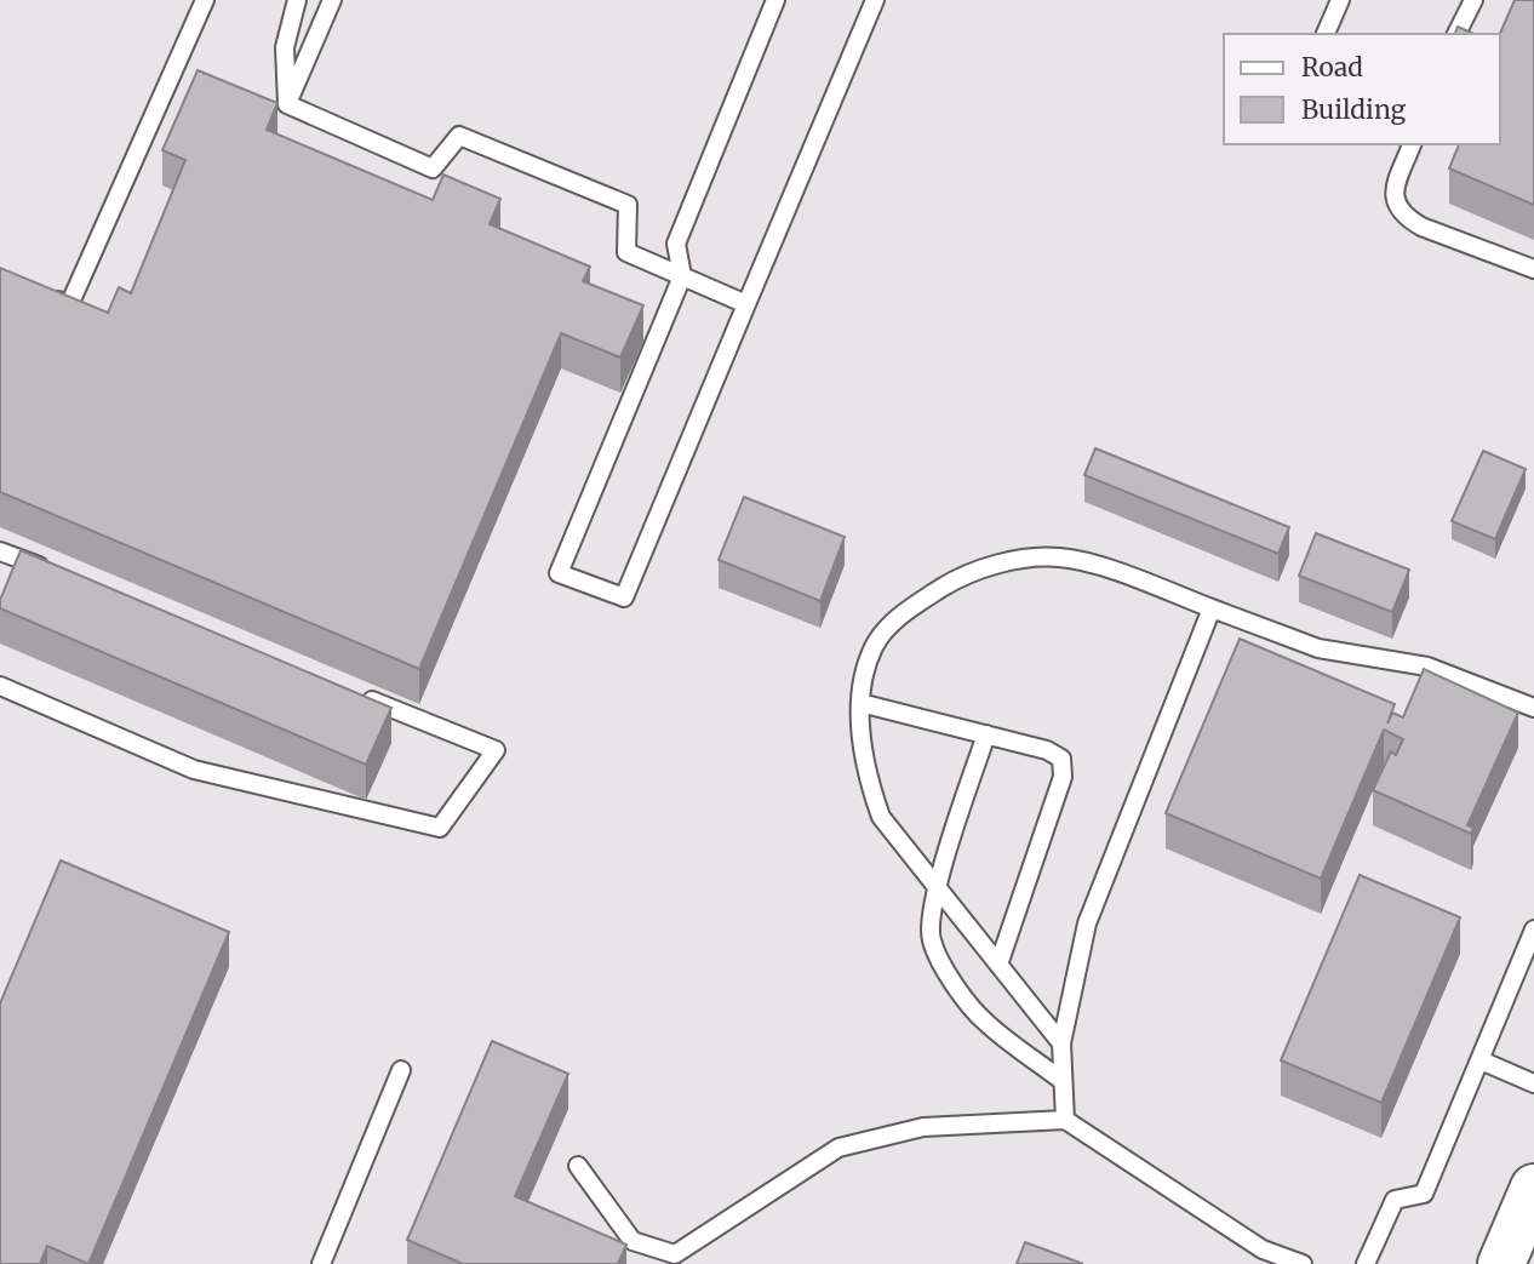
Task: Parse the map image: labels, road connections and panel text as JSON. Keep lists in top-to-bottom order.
{
  "legend": ["Road", "Building"]
}
